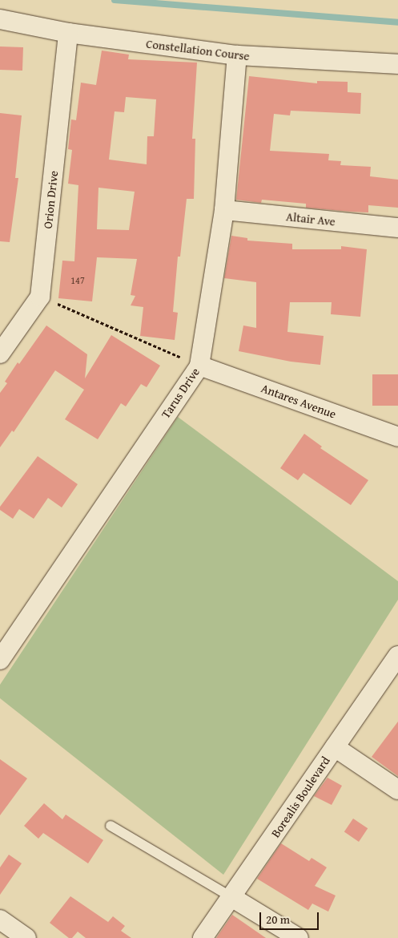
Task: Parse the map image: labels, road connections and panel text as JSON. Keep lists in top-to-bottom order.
{
  "streets": {
    "street": [
      "Constellation Course",
      "Orion Drive",
      "Altair Ave",
      "Tarus Drive",
      "Antares Avenue",
      "Borealis Boulevard"
    ]
  },
  "crossings": [
    ["Constellation Course", "Orion Drive"],
    ["Constellation Course", "Tarus Drive"],
    ["Altair Ave", "Tarus Drive"],
    ["Tarus Drive", "Antares Avenue"]
  ],
  "house_numbers": ["147"],
  "scale_bar": "20 m"
}
